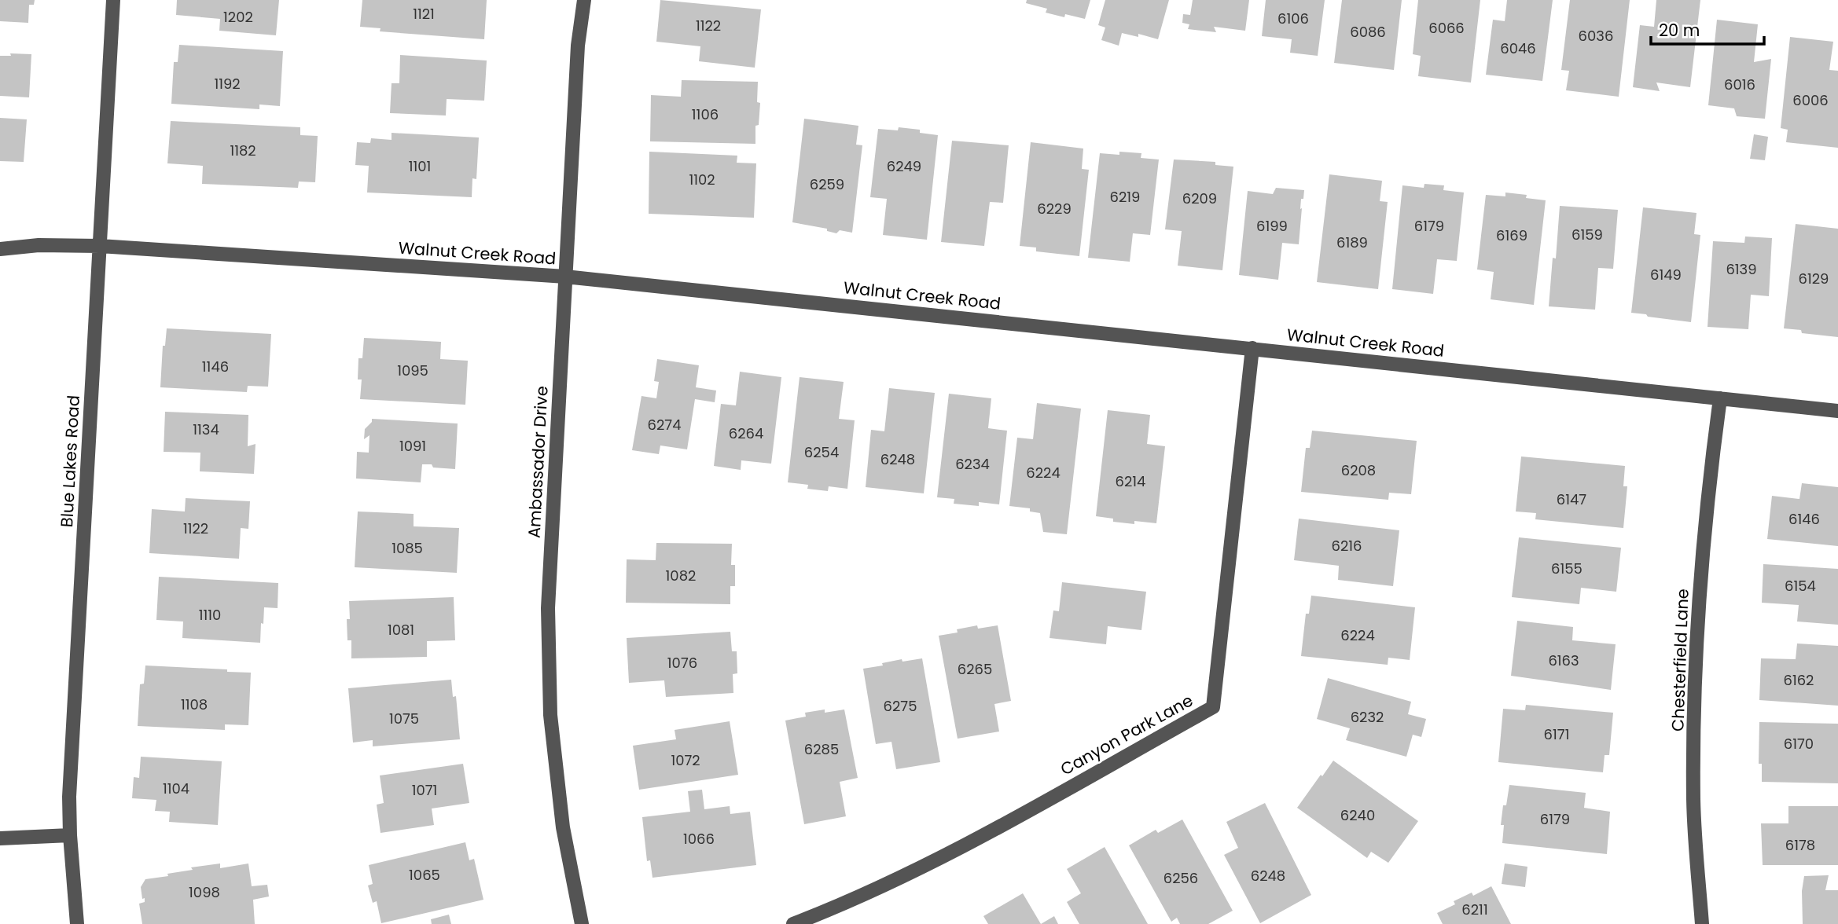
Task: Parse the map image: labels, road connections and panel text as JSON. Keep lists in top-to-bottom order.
{
  "streets": {
    "street": [
      "Walnut Creek Road",
      "Blue Lakes Road",
      "Ambassador Drive",
      "Chesterfield Lane",
      "Canyon Park Lane"
    ]
  },
  "crossings": [
    ["Walnut Creek Road", "Blue Lakes Road"],
    ["Walnut Creek Road", "Ambassador Drive"],
    ["Walnut Creek Road", "Chesterfield Lane"],
    ["Walnut Creek Road", "Canyon Park Lane"]
  ],
  "house_numbers": [
    "1121",
    "1202",
    "6106",
    "1122",
    "6066",
    "6086",
    "6036",
    "6046",
    "1192",
    "6016",
    "6006",
    "1106",
    "1182",
    "1101",
    "6249",
    "1102",
    "6259",
    "6219",
    "6209",
    "6229",
    "6199",
    "6179",
    "6159",
    "6169",
    "6189",
    "6139",
    "6149",
    "6129",
    "1146",
    "1095",
    "6274",
    "1134",
    "6264",
    "1091",
    "6254",
    "6248",
    "6234",
    "6208",
    "6224",
    "6214",
    "6147",
    "6146",
    "1122",
    "6216",
    "1085",
    "6155",
    "1082",
    "6154",
    "1110",
    "1081",
    "6224",
    "6163",
    "1076",
    "6265",
    "6162",
    "1108",
    "6275",
    "6232",
    "1075",
    "6171",
    "6170",
    "6285",
    "1072",
    "1104",
    "1071",
    "6240",
    "6179",
    "1066",
    "6178",
    "1065",
    "6248",
    "6256",
    "1098",
    "6211"
  ],
  "scale_bar": "20 m"
}
